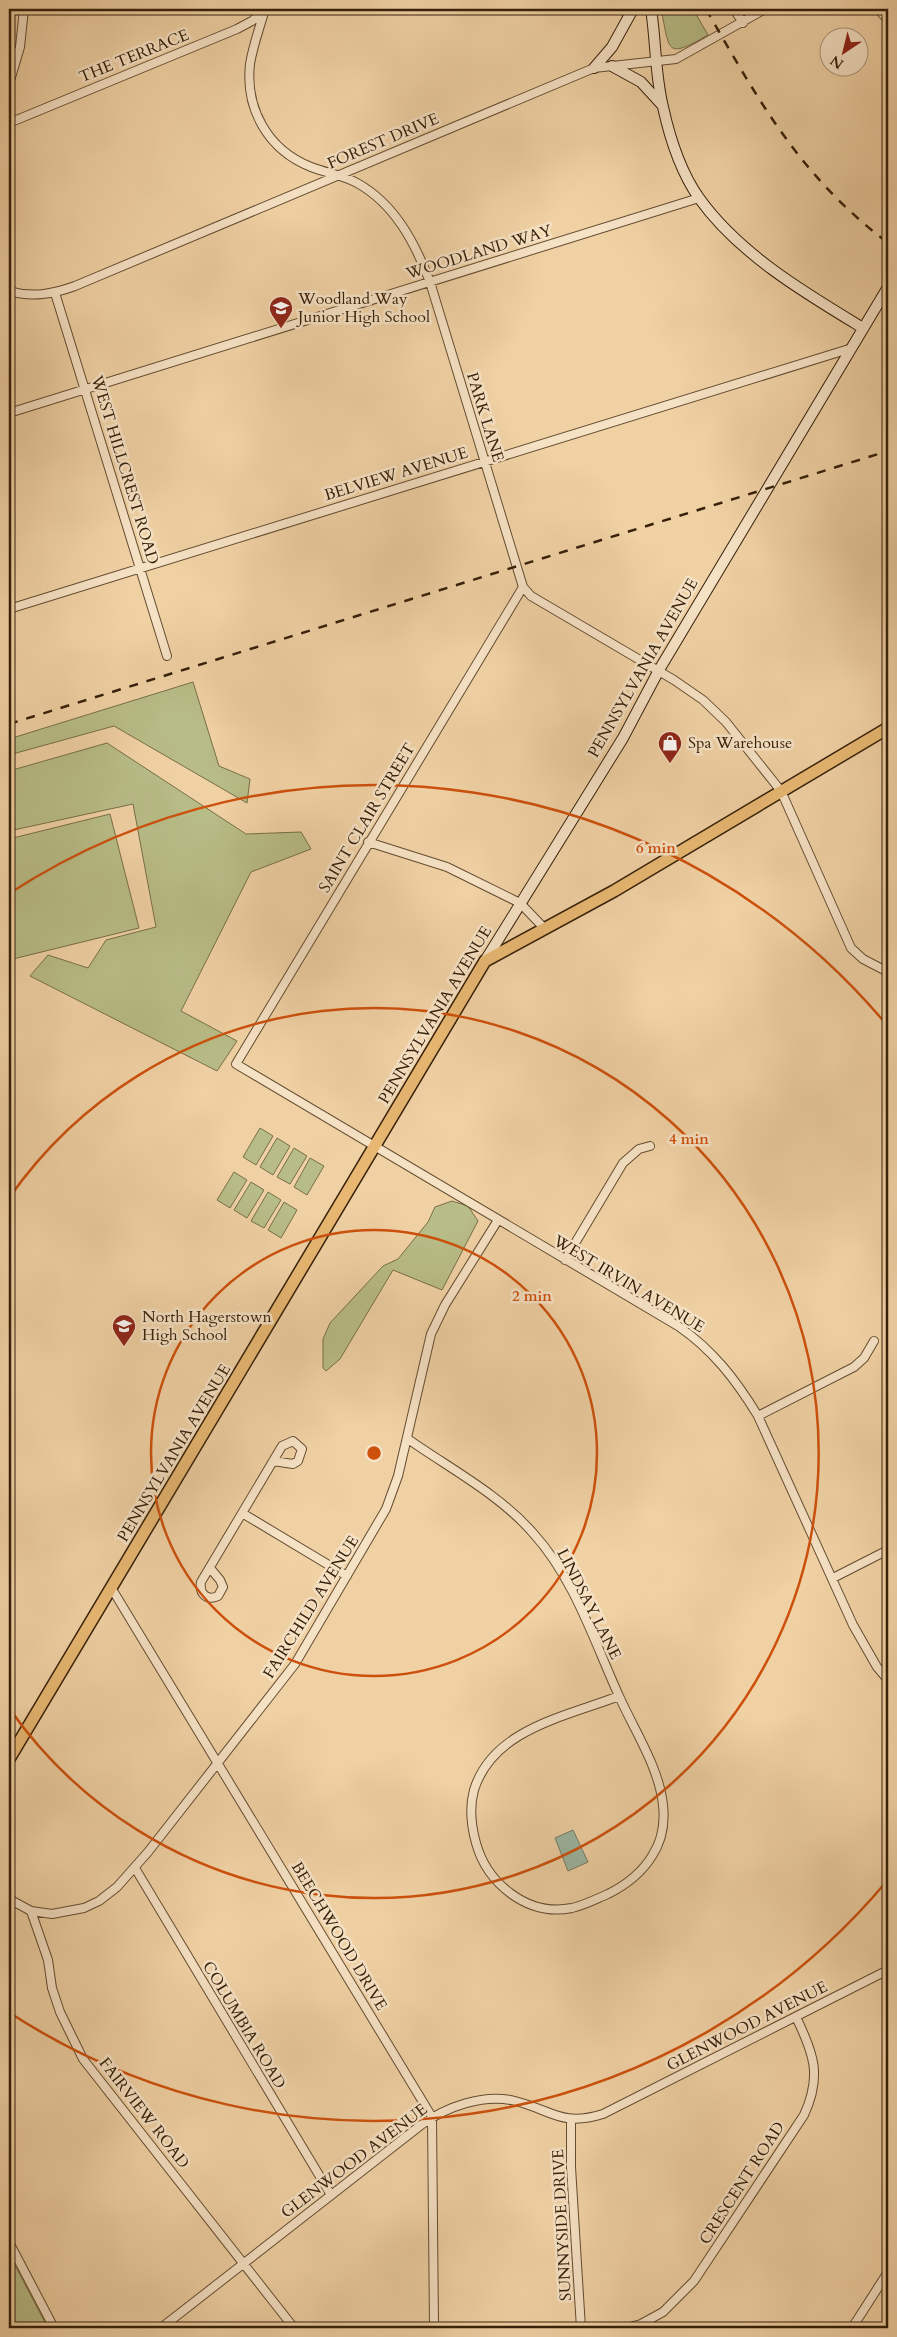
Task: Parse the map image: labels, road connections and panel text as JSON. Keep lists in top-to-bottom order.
{
  "streets": {
    "main road": ["PENNSYLVANIA AVENUE"],
    "street": [
      "THE TERRACE",
      "FOREST DRIVE",
      "WOODLAND WAY",
      "PARK LANE",
      "WEST HILLCREST ROAD",
      "BELVIEW AVENUE",
      "SAINT CLAIR STREET",
      "WEST IRVIN AVENUE",
      "LINDSAY LANE",
      "FAIRCHILD AVENUE",
      "BEECHWOOD DRIVE",
      "COLUMBIA ROAD",
      "GLENWOOD AVENUE",
      "FAIRVIEW ROAD",
      "CRESCENT ROAD",
      "SUNNYSIDE DRIVE"
    ]
  },
  "crossings": [
    ["THE TERRACE", "PARK LANE"],
    ["FOREST DRIVE", "PARK LANE"],
    ["FOREST DRIVE", "WEST HILLCREST ROAD"],
    ["WOODLAND WAY", "PARK LANE"],
    ["WOODLAND WAY", "WEST HILLCREST ROAD"],
    ["PARK LANE", "BELVIEW AVENUE"],
    ["PARK LANE", "SAINT CLAIR STREET"],
    ["WEST HILLCREST ROAD", "BELVIEW AVENUE"],
    ["BELVIEW AVENUE", "PENNSYLVANIA AVENUE"],
    ["PENNSYLVANIA AVENUE", "WEST IRVIN AVENUE"],
    ["PENNSYLVANIA AVENUE", "BEECHWOOD DRIVE"],
    ["SAINT CLAIR STREET", "WEST IRVIN AVENUE"],
    ["WEST IRVIN AVENUE", "FAIRCHILD AVENUE"],
    ["LINDSAY LANE", "FAIRCHILD AVENUE"],
    ["FAIRCHILD AVENUE", "BEECHWOOD DRIVE"],
    ["FAIRCHILD AVENUE", "COLUMBIA ROAD"],
    ["FAIRCHILD AVENUE", "FAIRVIEW ROAD"],
    ["BEECHWOOD DRIVE", "GLENWOOD AVENUE"],
    ["COLUMBIA ROAD", "GLENWOOD AVENUE"],
    ["GLENWOOD AVENUE", "FAIRVIEW ROAD"],
    ["GLENWOOD AVENUE", "CRESCENT ROAD"],
    ["GLENWOOD AVENUE", "SUNNYSIDE DRIVE"]
  ],
  "places": {
    "school or university": ["Woodland Way Junior High School", "North Hagerstown High School"],
    "shop": ["Spa Warehouse"]
  },
  "north": "bottom left",
  "rings": ["6 min", "4 min", "2 min"]
}
